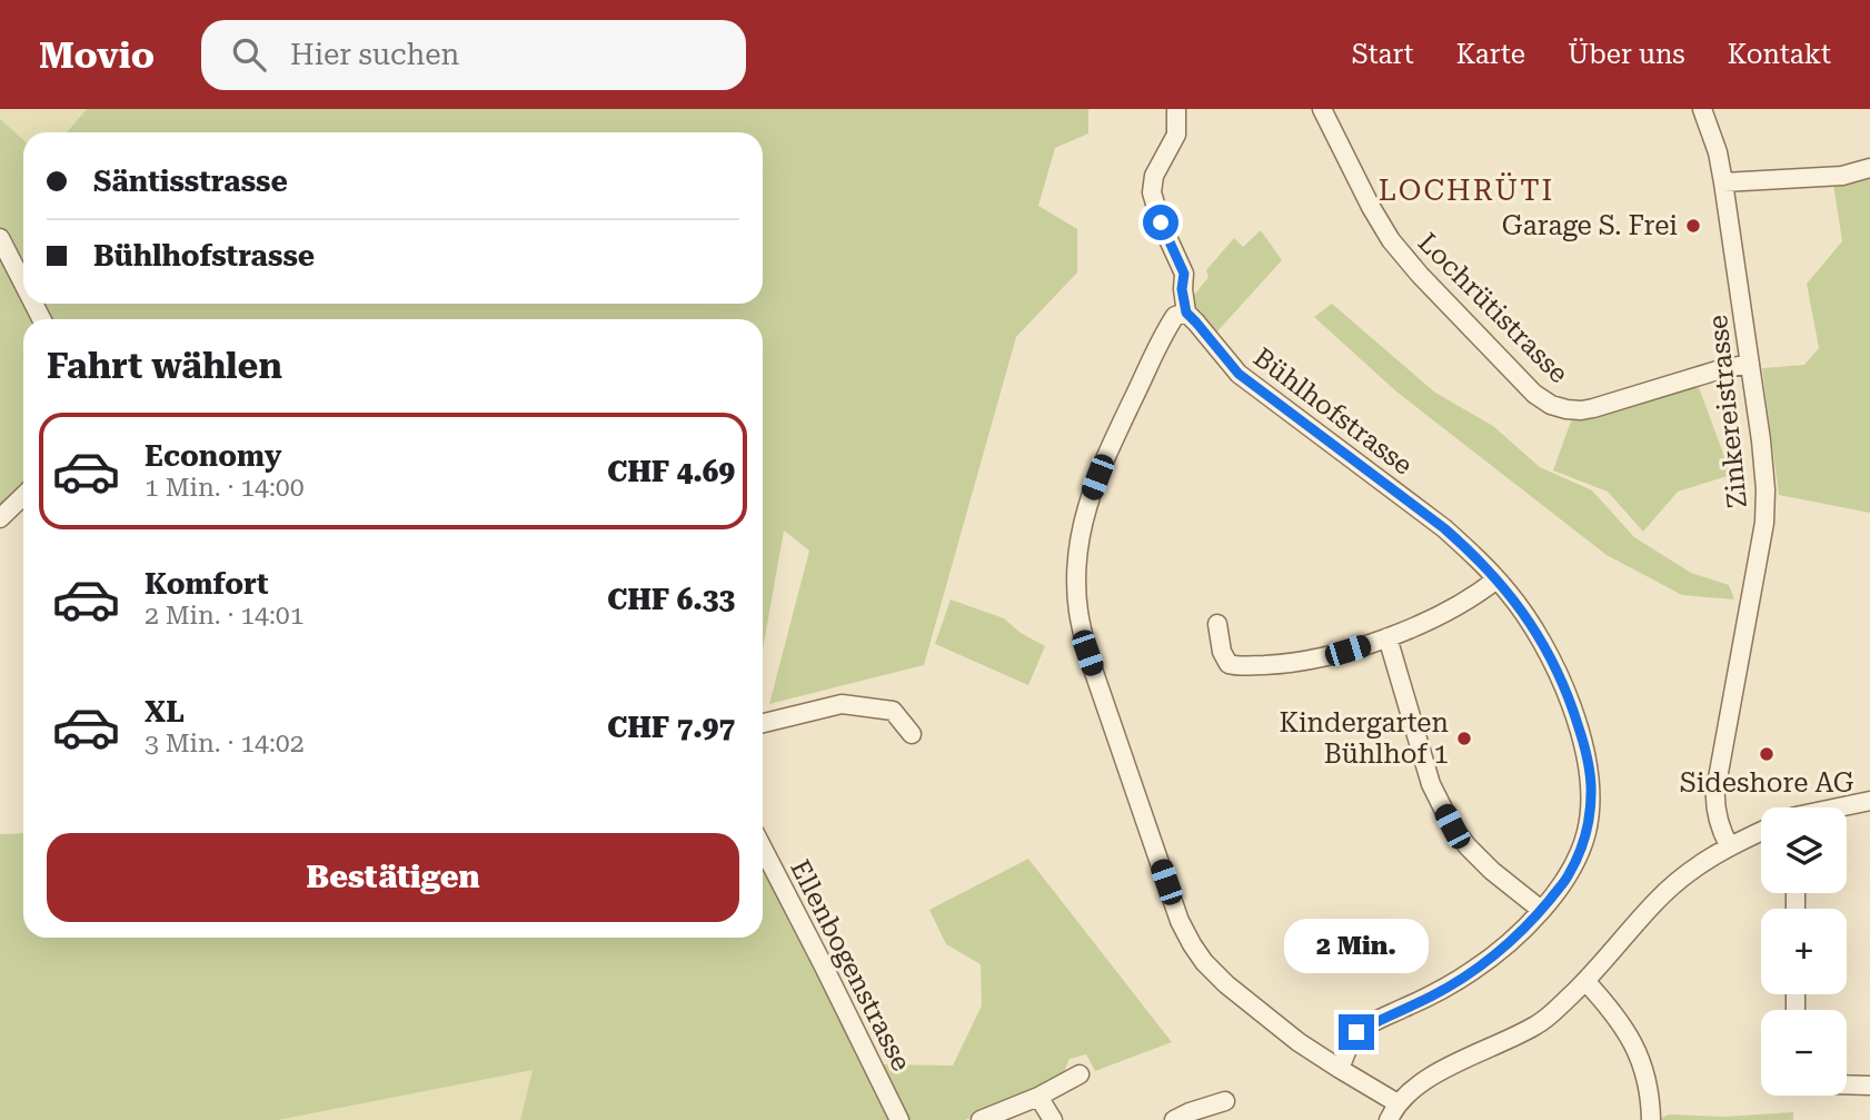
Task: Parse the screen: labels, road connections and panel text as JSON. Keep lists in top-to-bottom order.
{
  "streets": {
    "street": [
      "Lochrütistrasse",
      "Bühlhofstrasse",
      "Zinkereistrasse",
      "Ellenbogenstrasse"
    ]
  },
  "crossings": [
    ["Lochrütistrasse", "Zinkereistrasse"]
  ],
  "districts": ["LOCHRÜTI"],
  "places": ["Garage S. Frei", "Kindergarten Bühlhof 1", "Sideshore AG"],
  "page": {
    "header": "Movio",
    "search": "Hier suchen",
    "nav": [
      "Start",
      "Karte",
      "Über uns",
      "Kontakt"
    ],
    "banner": ["Säntisstrasse", "Bühlhofstrasse"],
    "heading": "Fahrt wählen",
    "list": [
      {
        "name": "Economy",
        "note": "1 Min. · 14:00",
        "value": "CHF 4.69"
      },
      {
        "name": "Komfort",
        "note": "2 Min. · 14:01",
        "value": "CHF 6.33"
      },
      {
        "name": "XL",
        "note": "3 Min. · 14:02",
        "value": "CHF 7.97"
      }
    ],
    "map_buttons": ["+", "−"],
    "buttons": "Bestätigen",
    "bubble": "2 Min."
  }
}
